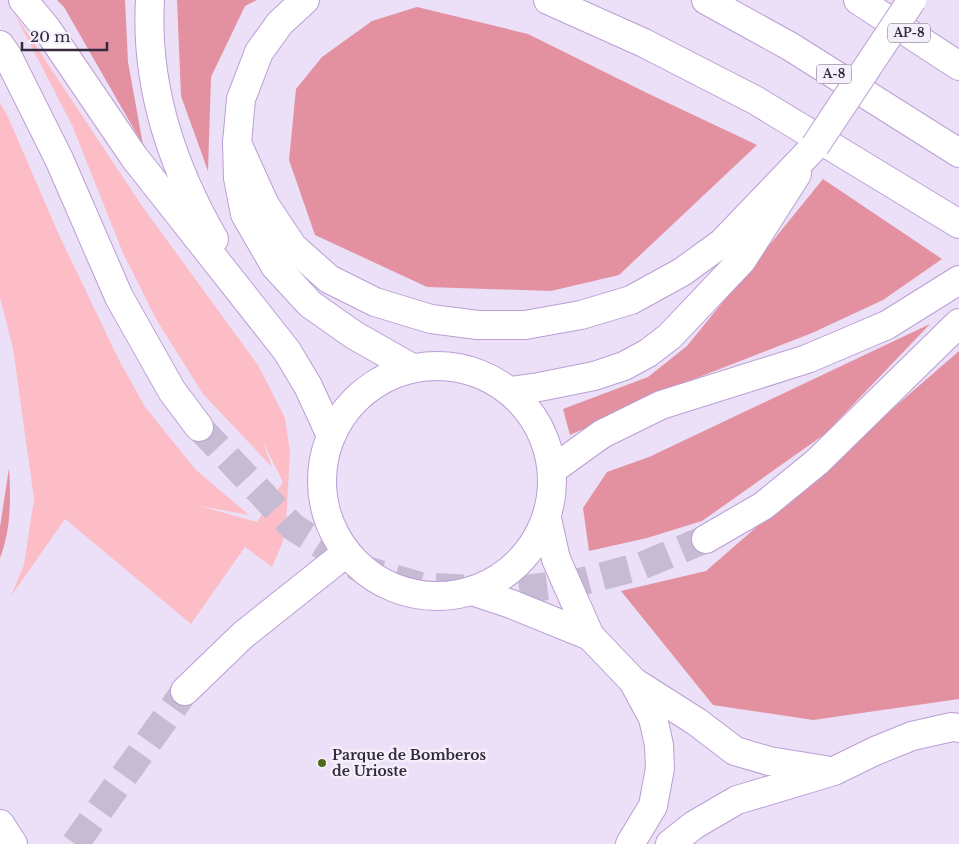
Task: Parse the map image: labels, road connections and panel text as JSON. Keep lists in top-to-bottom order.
{
  "streets": {
    "main road": ["AP-8", "A-8"]
  },
  "places": ["Parque de Bomberos de Urioste"],
  "scale_bar": "20 m"
}
